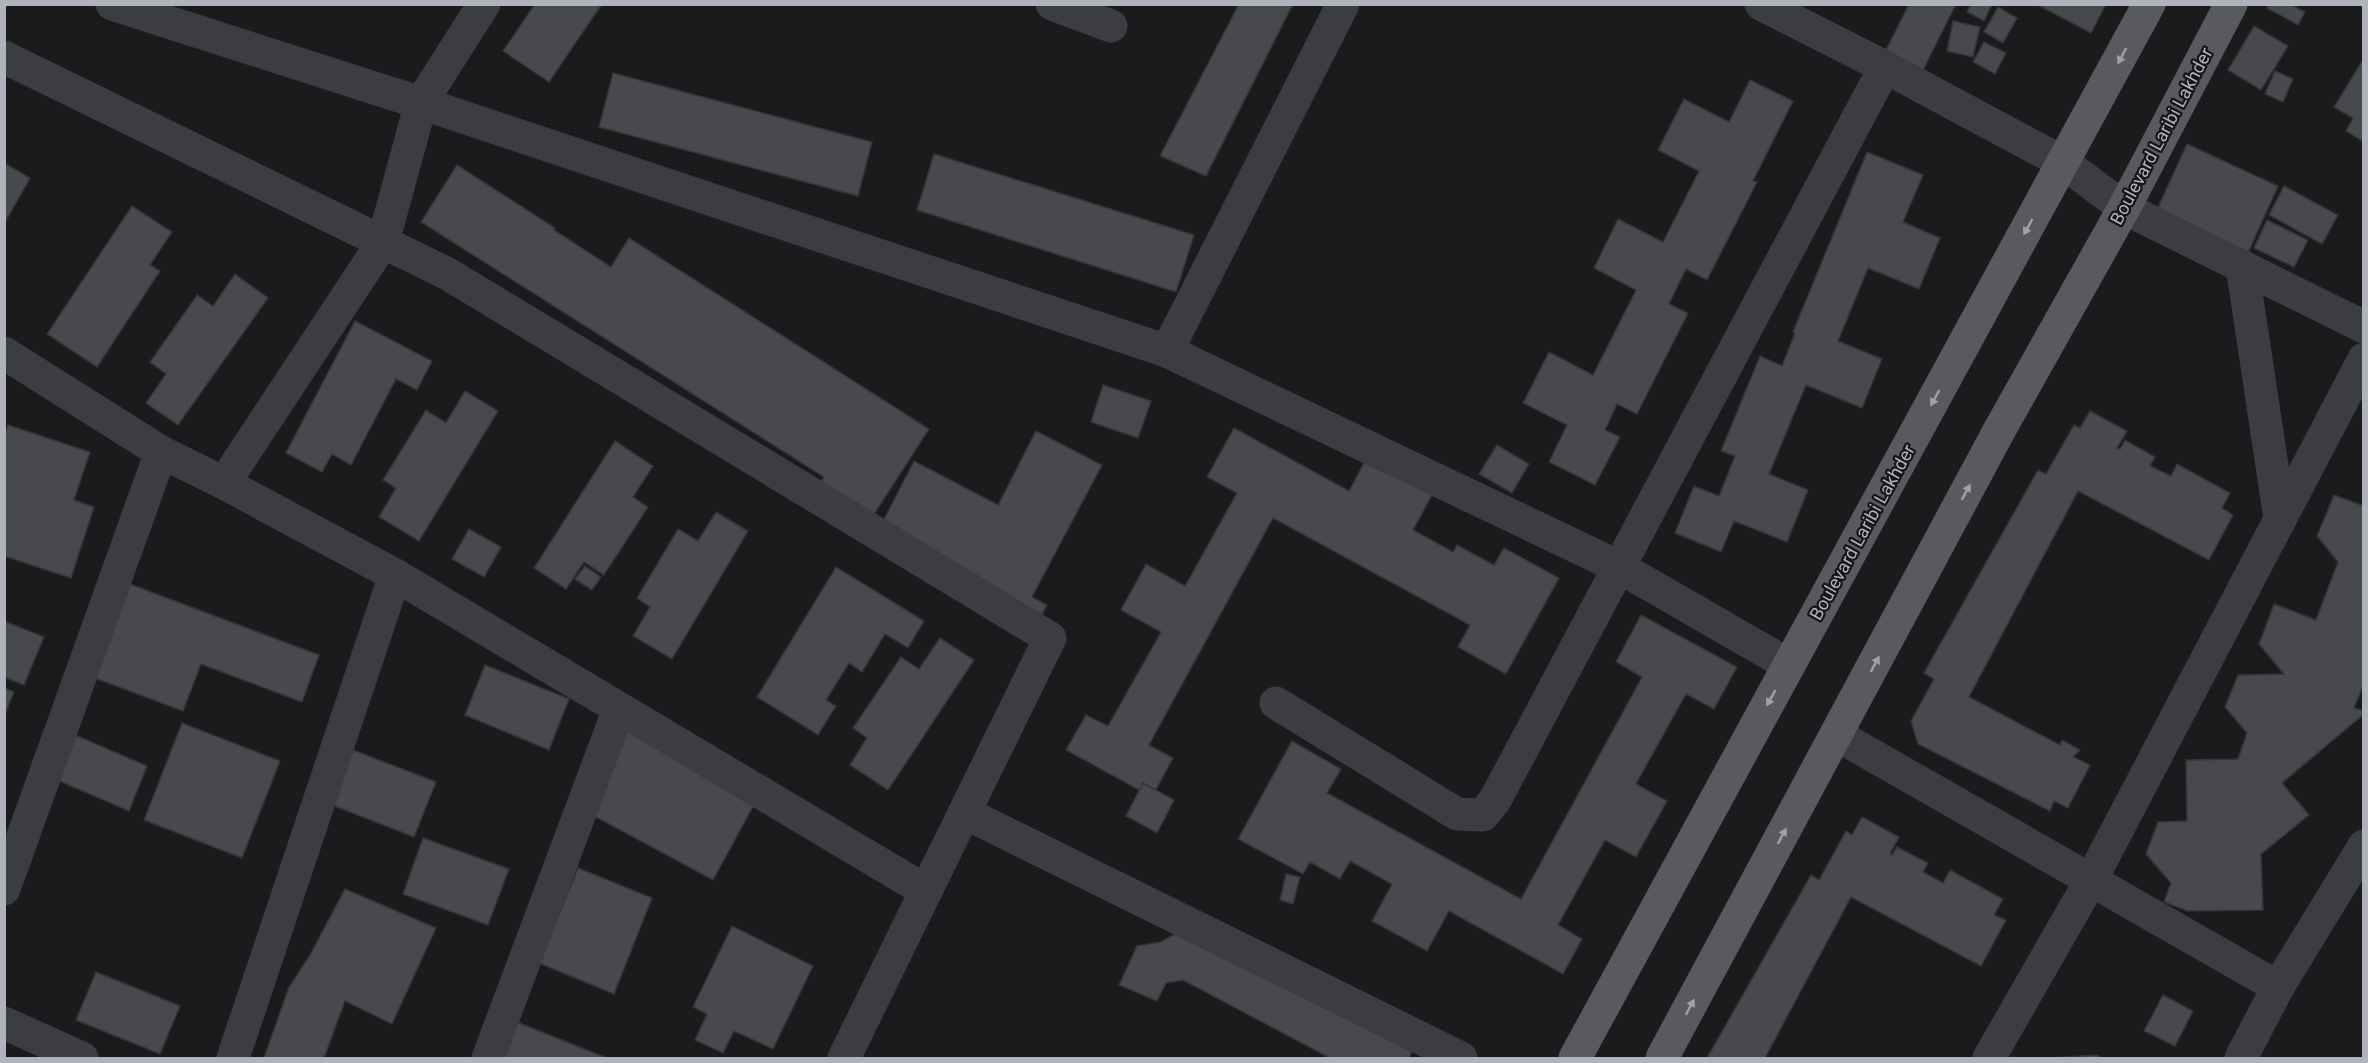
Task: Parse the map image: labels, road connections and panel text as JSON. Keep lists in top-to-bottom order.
{
  "streets": {
    "main road": ["Boulevard Laribi Lakhder"]
  }
}
